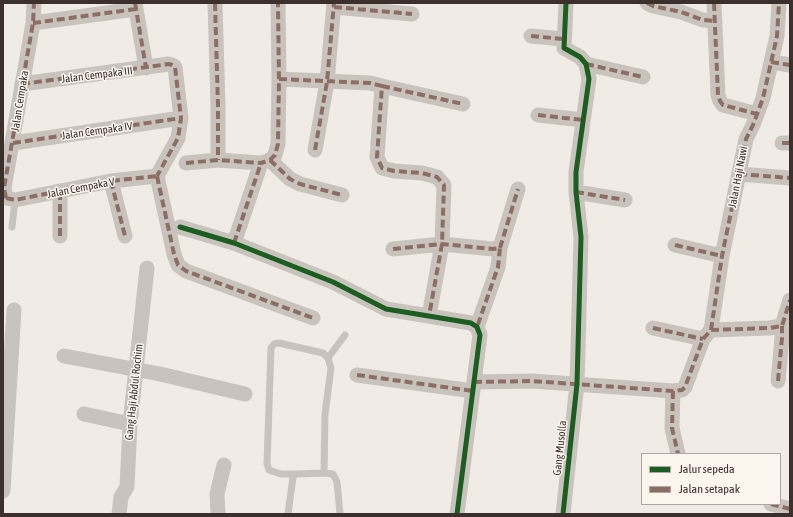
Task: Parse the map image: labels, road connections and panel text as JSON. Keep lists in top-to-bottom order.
{
  "streets": {
    "street": [
      "Jalan Cempaka III",
      "Jalan Cempaka",
      "Jalan Cempaka IV",
      "Jalan Haji Nawi",
      "Jalan Cempaka V",
      "Gang Haji Abdul Rochim",
      "Gang Musolla"
    ]
  },
  "crossings": [
    ["Jalan Cempaka III", "Jalan Cempaka"],
    ["Jalan Cempaka III", "Jalan Cempaka IV"],
    ["Jalan Cempaka", "Jalan Cempaka IV"],
    ["Jalan Cempaka", "Jalan Cempaka V"]
  ],
  "legend": ["Jalur sepeda", "Jalan setapak"]
}
